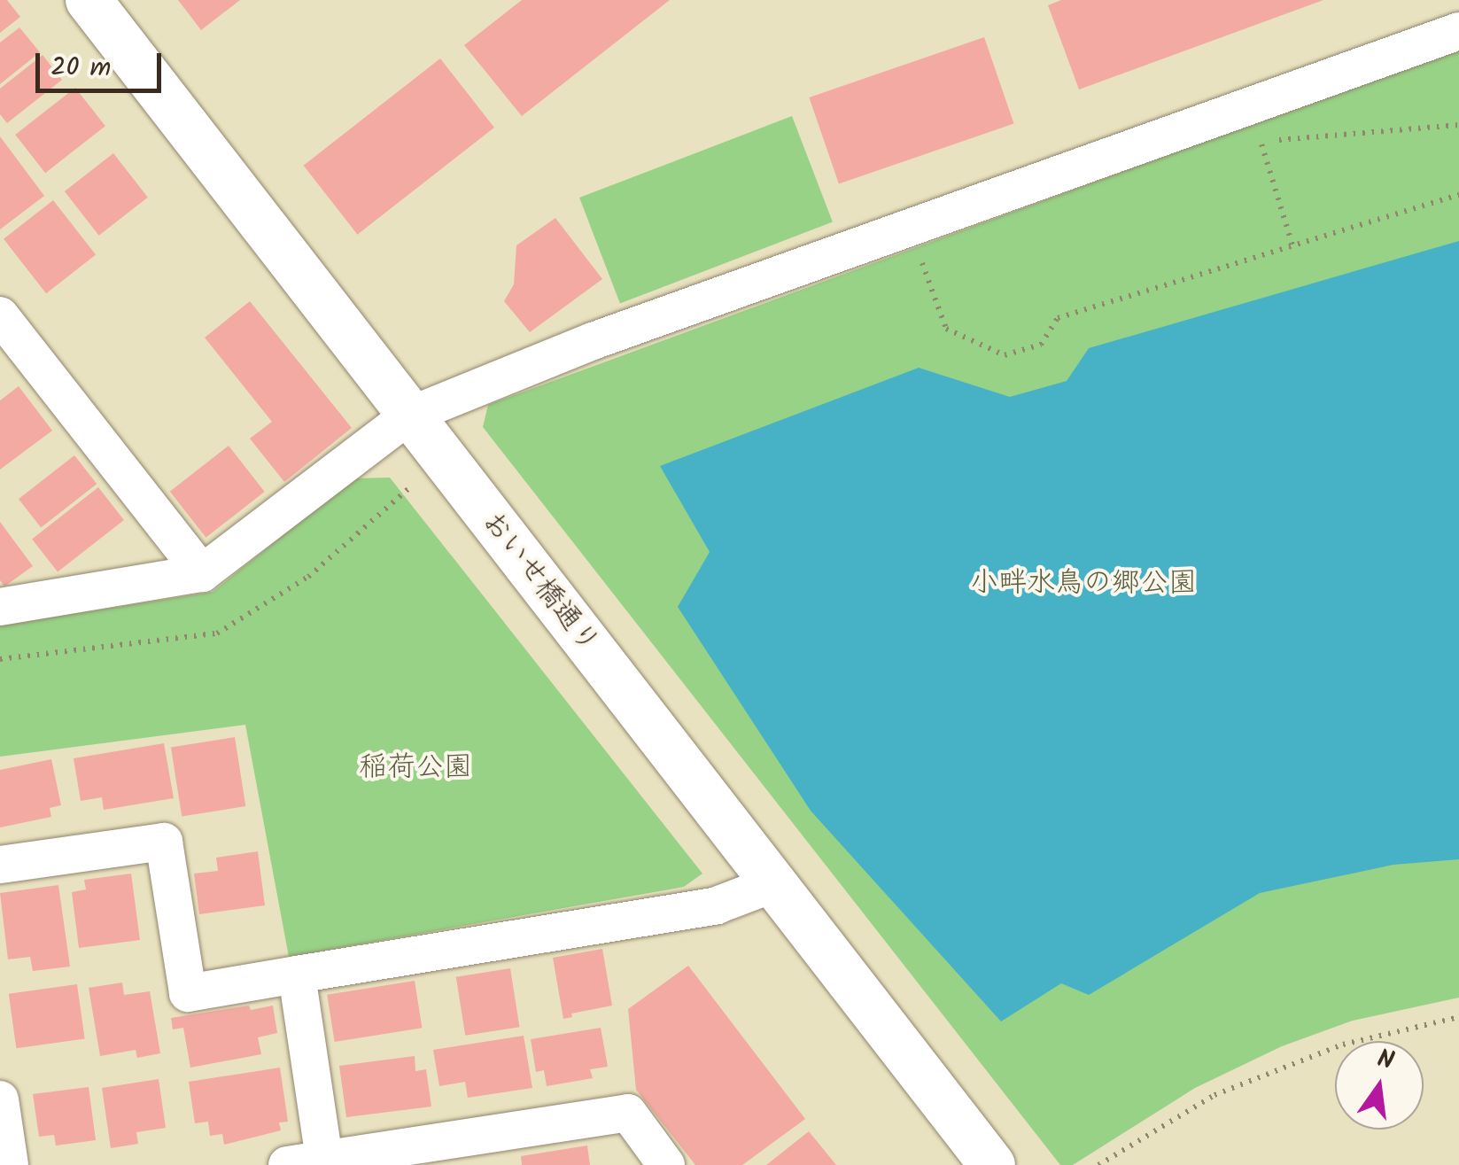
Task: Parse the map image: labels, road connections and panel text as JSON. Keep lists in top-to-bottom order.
{
  "streets": {
    "street": ["おいせ橋通り"]
  },
  "parks": ["小畔水鳥の郷公園", "稲荷公園"],
  "scale_bar": "20 m",
  "north": "top"
}
